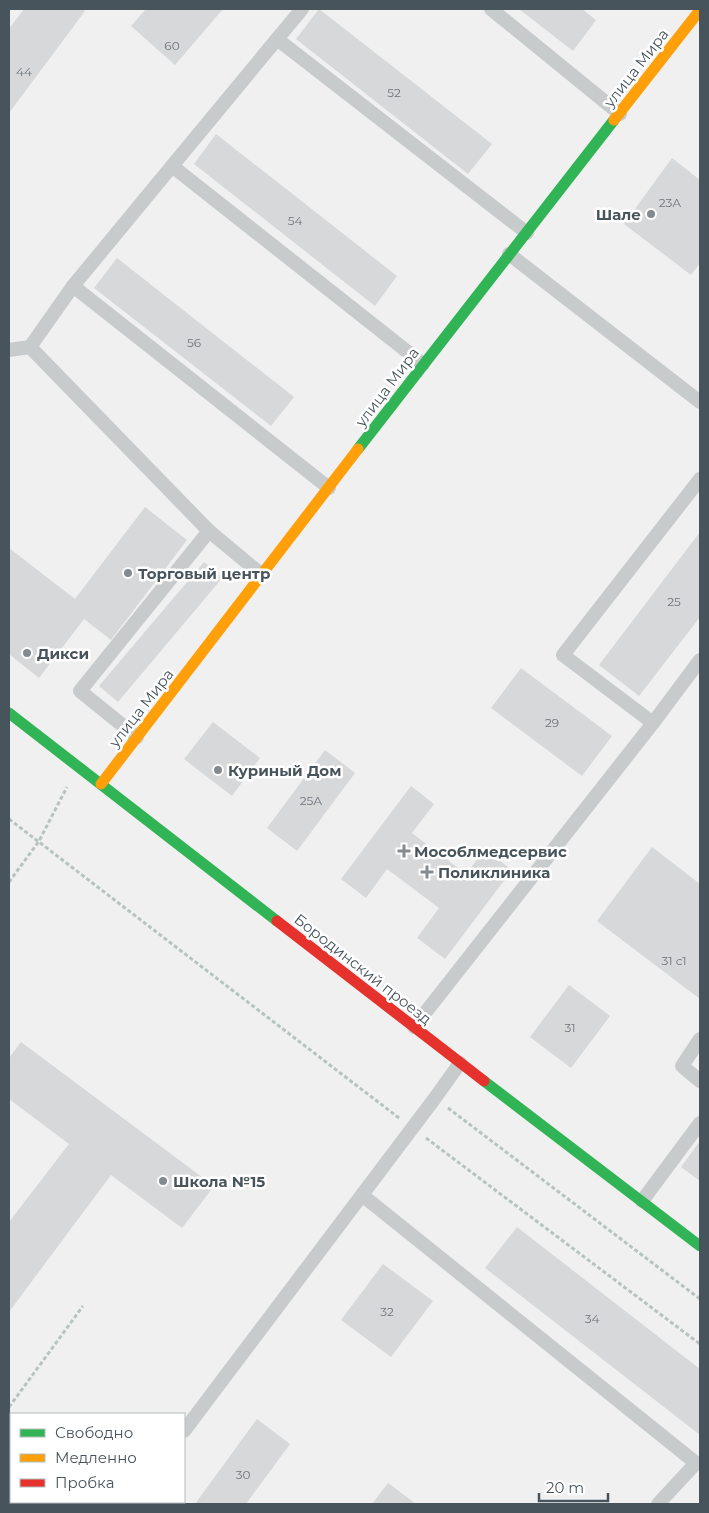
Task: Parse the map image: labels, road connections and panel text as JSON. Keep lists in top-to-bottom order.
{
  "streets": {
    "street": ["улица Мира", "Бородинский проезд"]
  },
  "crossings": [
    ["улица Мира", "Бородинский проезд"]
  ],
  "places": {
    "other": [
      "Шале",
      "Торговый центр",
      "Дикси",
      "Куриный Дом",
      "Школа №15"
    ],
    "health": ["Мособлмедсервис", "Поликлиника"]
  },
  "house_numbers": [
    "60",
    "44",
    "52",
    "23А",
    "54",
    "56",
    "25",
    "29",
    "25А",
    "31 с1",
    "31",
    "32",
    "34",
    "30"
  ],
  "legend": ["Свободно", "Медленно", "Пробка"],
  "scale_bar": "20 m"
}
